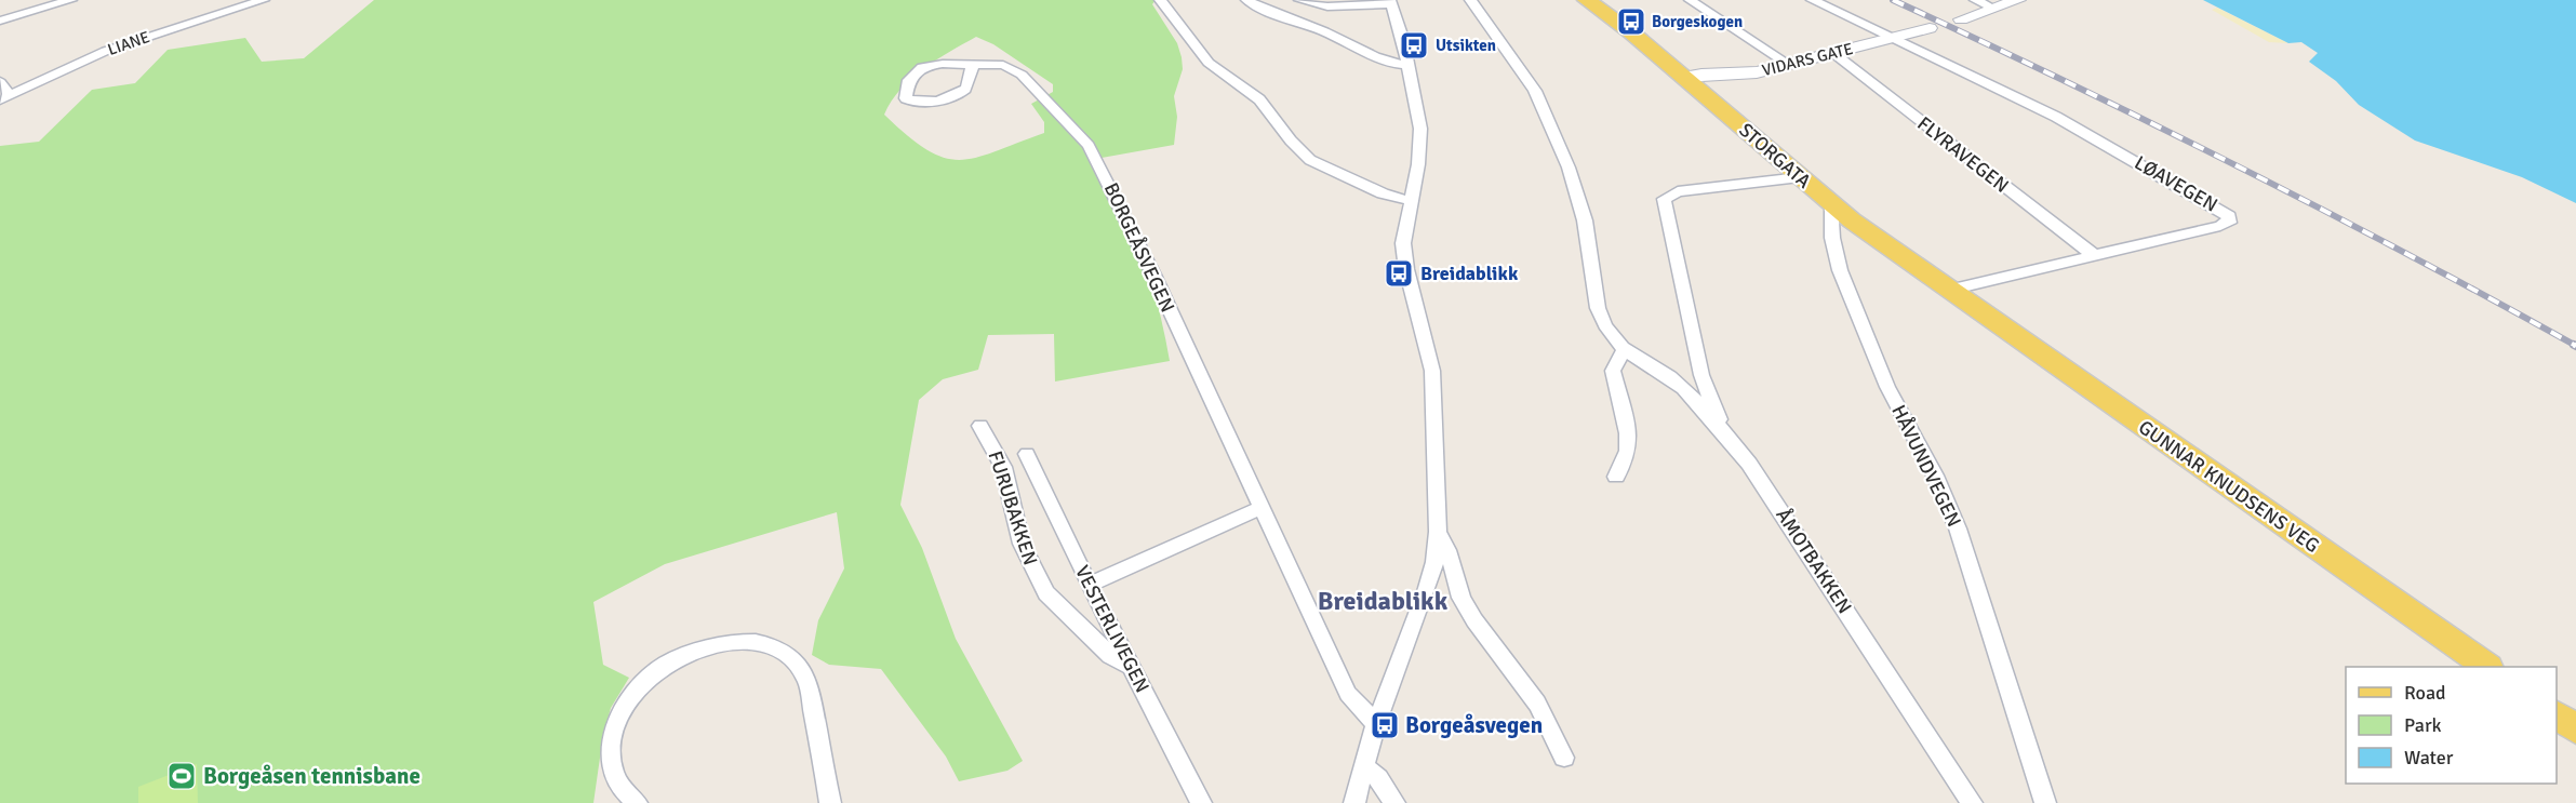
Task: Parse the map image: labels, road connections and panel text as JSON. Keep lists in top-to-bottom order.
{
  "streets": {
    "main road": ["STORGATA", "GUNNAR KNUDSENS VEG"],
    "street": [
      "LIANE",
      "VIDARS GATE",
      "FLYRAVEGEN",
      "LØAVEGEN",
      "BORGEÅSVEGEN",
      "HÅVUNDVEGEN",
      "FURUBAKKEN",
      "ÅMOTBAKKEN",
      "VESTERLIVEGEN"
    ]
  },
  "crossings": [
    ["VIDARS GATE", "FLYRAVEGEN"],
    ["VIDARS GATE", "STORGATA"],
    ["VIDARS GATE", "LØAVEGEN"],
    ["FLYRAVEGEN", "LØAVEGEN"],
    ["STORGATA", "LØAVEGEN"],
    ["STORGATA", "HÅVUNDVEGEN"],
    ["STORGATA", "GUNNAR KNUDSENS VEG"],
    ["LØAVEGEN", "GUNNAR KNUDSENS VEG"],
    ["FURUBAKKEN", "VESTERLIVEGEN"]
  ],
  "districts": ["Breidablikk"],
  "places": {
    "bus stop": [
      "Borgeskogen",
      "Utsikten",
      "Breidablikk",
      "Borgeåsvegen"
    ],
    "sports": ["Borgeåsen tennisbane"]
  },
  "legend": ["Road", "Park", "Water"]
}
